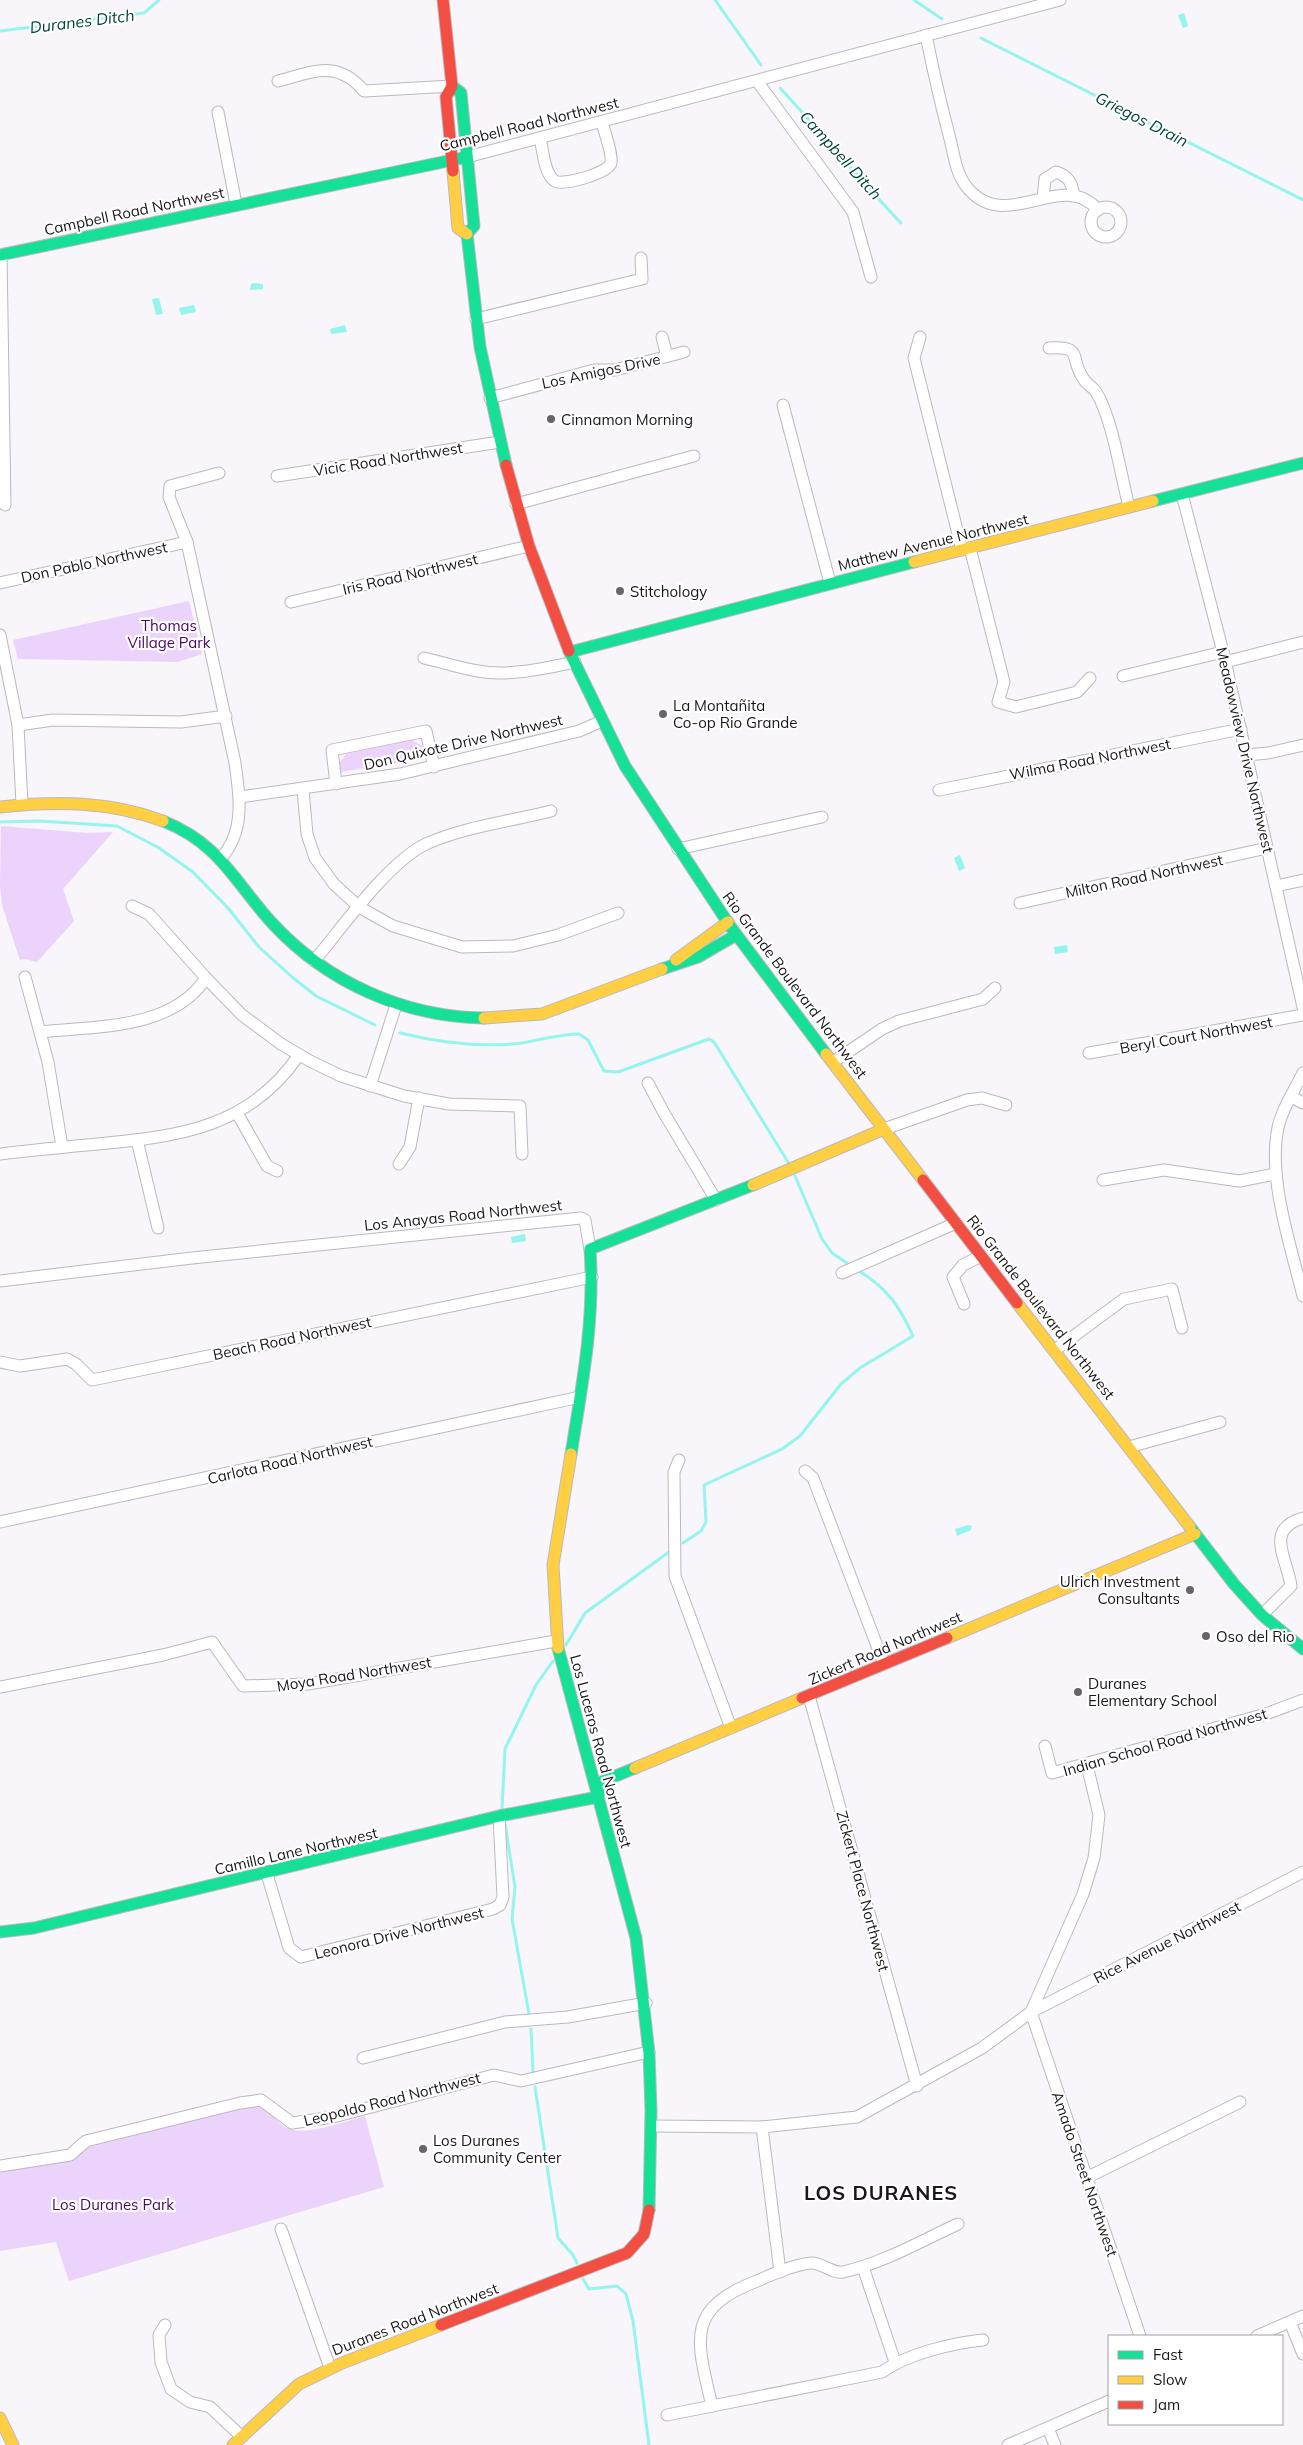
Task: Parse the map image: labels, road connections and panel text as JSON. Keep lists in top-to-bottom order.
{
  "streets": {
    "street": [
      "Campbell Road Northwest",
      "Los Amigos Drive",
      "Vicic Road Northwest",
      "Matthew Avenue Northwest",
      "Don Pablo Northwest",
      "Iris Road Northwest",
      "Don Quixote Drive Northwest",
      "Meadowview Drive Northwest",
      "Wilma Road Northwest",
      "Milton Road Northwest",
      "Rio Grande Boulevard Northwest",
      "Beryl Court Northwest",
      "Los Anayas Road Northwest",
      "Beach Road Northwest",
      "Carlota Road Northwest",
      "Zickert Road Northwest",
      "Moya Road Northwest",
      "Indian School Road Northwest",
      "Los Luceros Road Northwest",
      "Camillo Lane Northwest",
      "Zickert Place Northwest",
      "Leonora Drive Northwest",
      "Rice Avenue Northwest",
      "Leopoldo Road Northwest",
      "Amado Street Northwest",
      "Duranes Road Northwest"
    ]
  },
  "crossings": [
    ["Campbell Road Northwest", "Rio Grande Boulevard Northwest"],
    ["Los Amigos Drive", "Rio Grande Boulevard Northwest"],
    ["Vicic Road Northwest", "Rio Grande Boulevard Northwest"],
    ["Matthew Avenue Northwest", "Meadowview Drive Northwest"],
    ["Matthew Avenue Northwest", "Rio Grande Boulevard Northwest"],
    ["Iris Road Northwest", "Rio Grande Boulevard Northwest"],
    ["Don Quixote Drive Northwest", "Rio Grande Boulevard Northwest"],
    ["Meadowview Drive Northwest", "Wilma Road Northwest"],
    ["Meadowview Drive Northwest", "Milton Road Northwest"],
    ["Rio Grande Boulevard Northwest", "Zickert Road Northwest"],
    ["Los Anayas Road Northwest", "Los Luceros Road Northwest"],
    ["Beach Road Northwest", "Los Luceros Road Northwest"],
    ["Carlota Road Northwest", "Los Luceros Road Northwest"],
    ["Zickert Road Northwest", "Los Luceros Road Northwest"],
    ["Zickert Road Northwest", "Camillo Lane Northwest"],
    ["Zickert Road Northwest", "Zickert Place Northwest"],
    ["Moya Road Northwest", "Los Luceros Road Northwest"],
    ["Los Luceros Road Northwest", "Camillo Lane Northwest"],
    ["Los Luceros Road Northwest", "Leopoldo Road Northwest"],
    ["Los Luceros Road Northwest", "Duranes Road Northwest"],
    ["Camillo Lane Northwest", "Leonora Drive Northwest"],
    ["Rice Avenue Northwest", "Amado Street Northwest"]
  ],
  "districts": ["LOS DURANES"],
  "water": ["Duranes Ditch", "Griegos Drain", "Campbell Ditch"],
  "parks": ["Thomas Village Park", "Los Duranes Park"],
  "places": [
    "Cinnamon Morning",
    "Stitchology",
    "La Montañita Co-op Rio Grande",
    "Ulrich Investment Consultants",
    "Oso del Rio",
    "Duranes Elementary School",
    "Los Duranes Community Center"
  ],
  "legend": ["Fast", "Slow", "Jam"]
}
